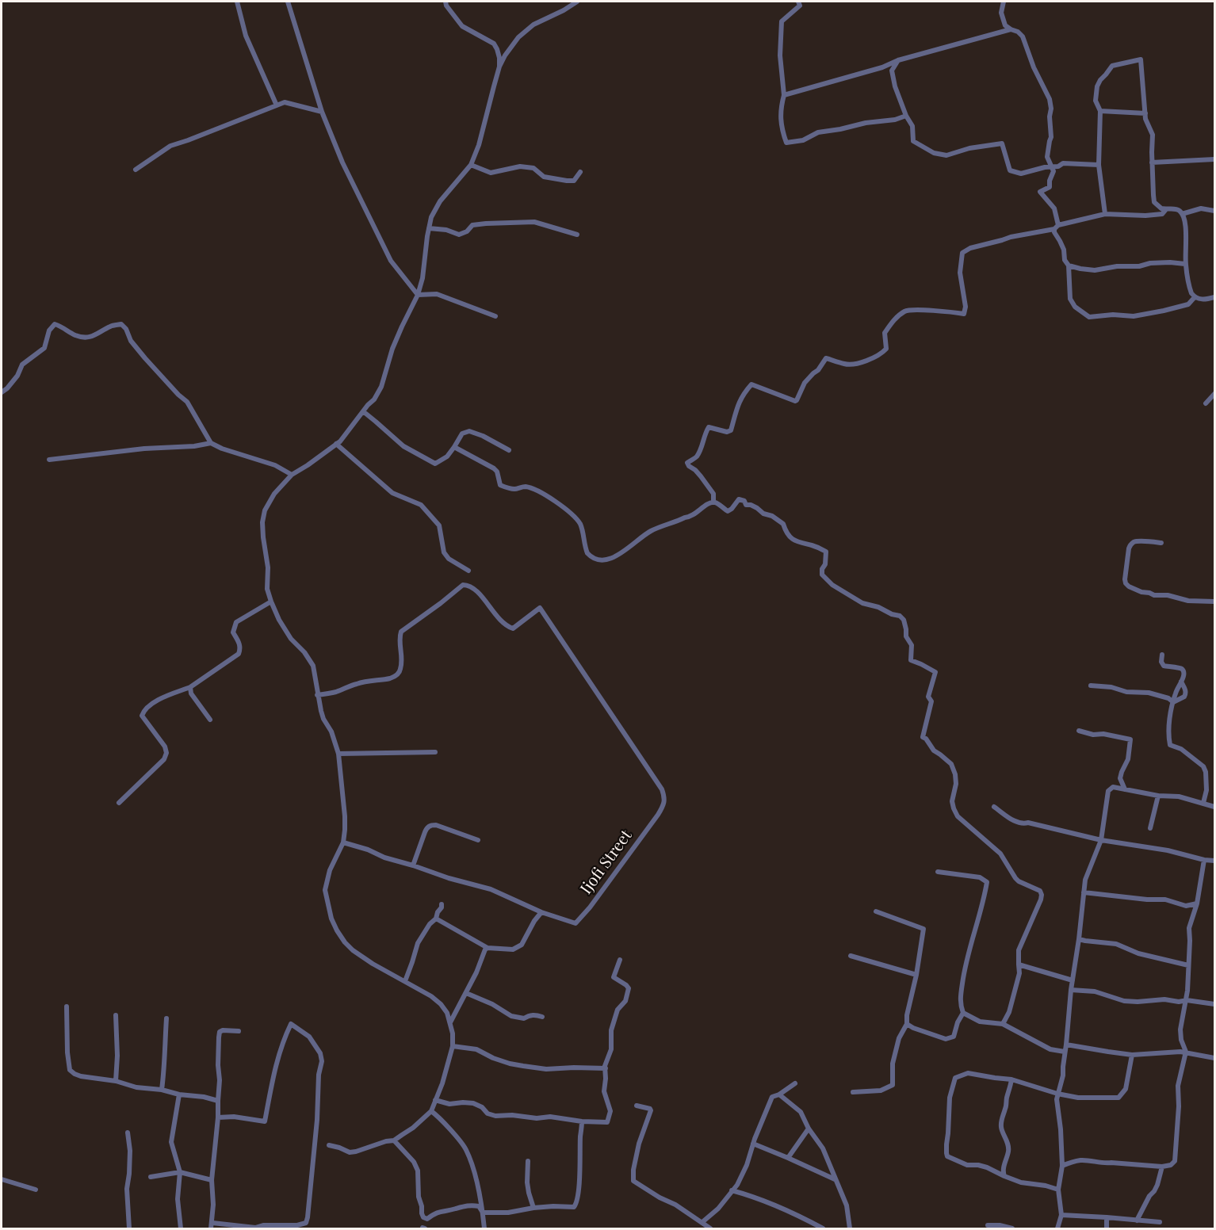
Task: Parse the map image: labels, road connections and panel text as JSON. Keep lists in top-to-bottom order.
{
  "streets": {
    "street": ["Ijofi Street"]
  }
}
